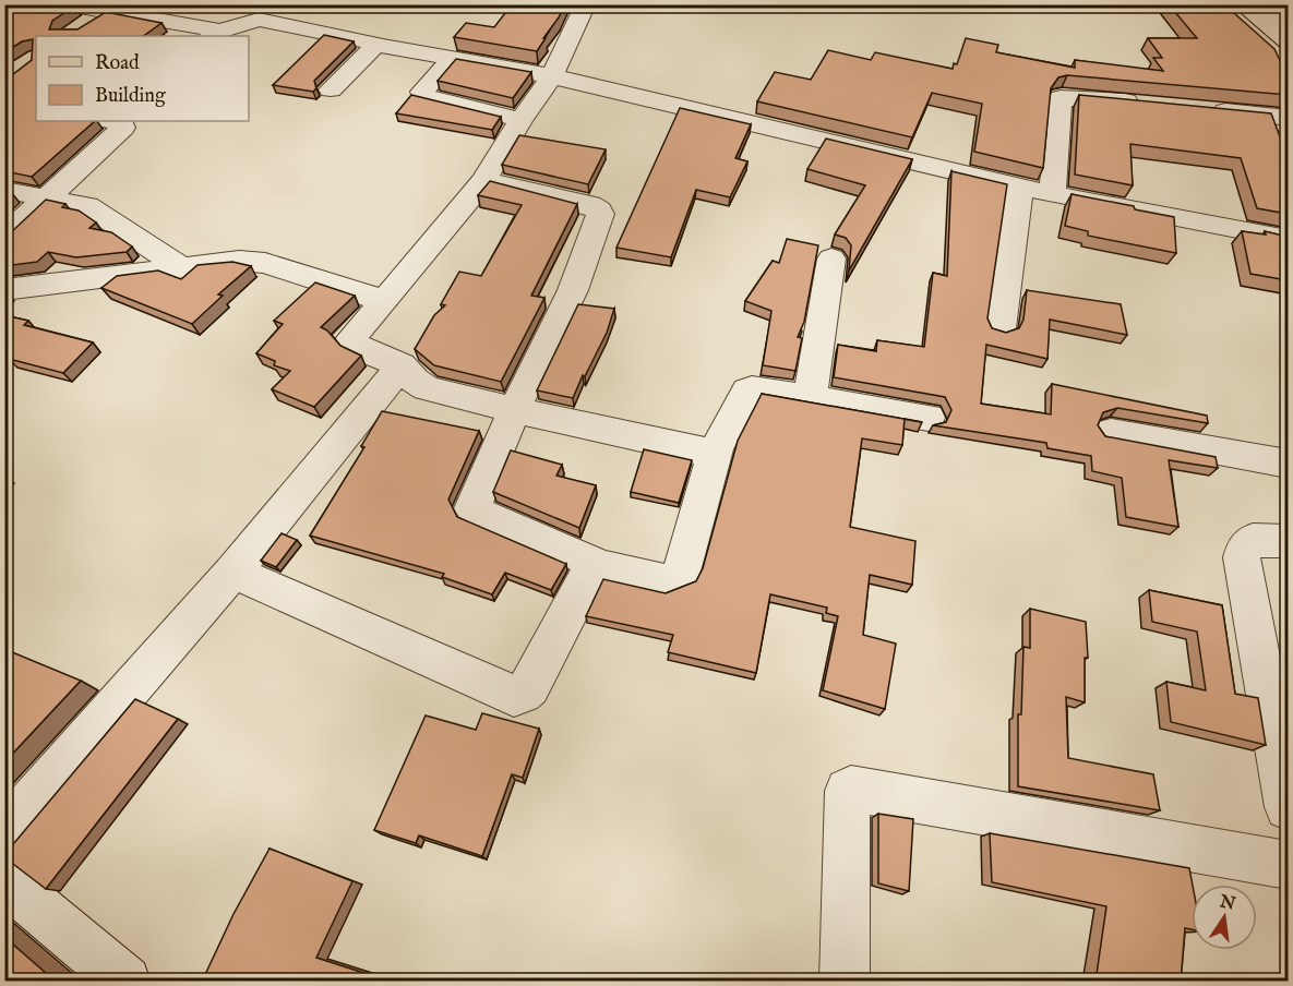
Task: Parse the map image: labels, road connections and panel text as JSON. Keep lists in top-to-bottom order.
{
  "legend": ["Road", "Building"],
  "north": "top"
}
